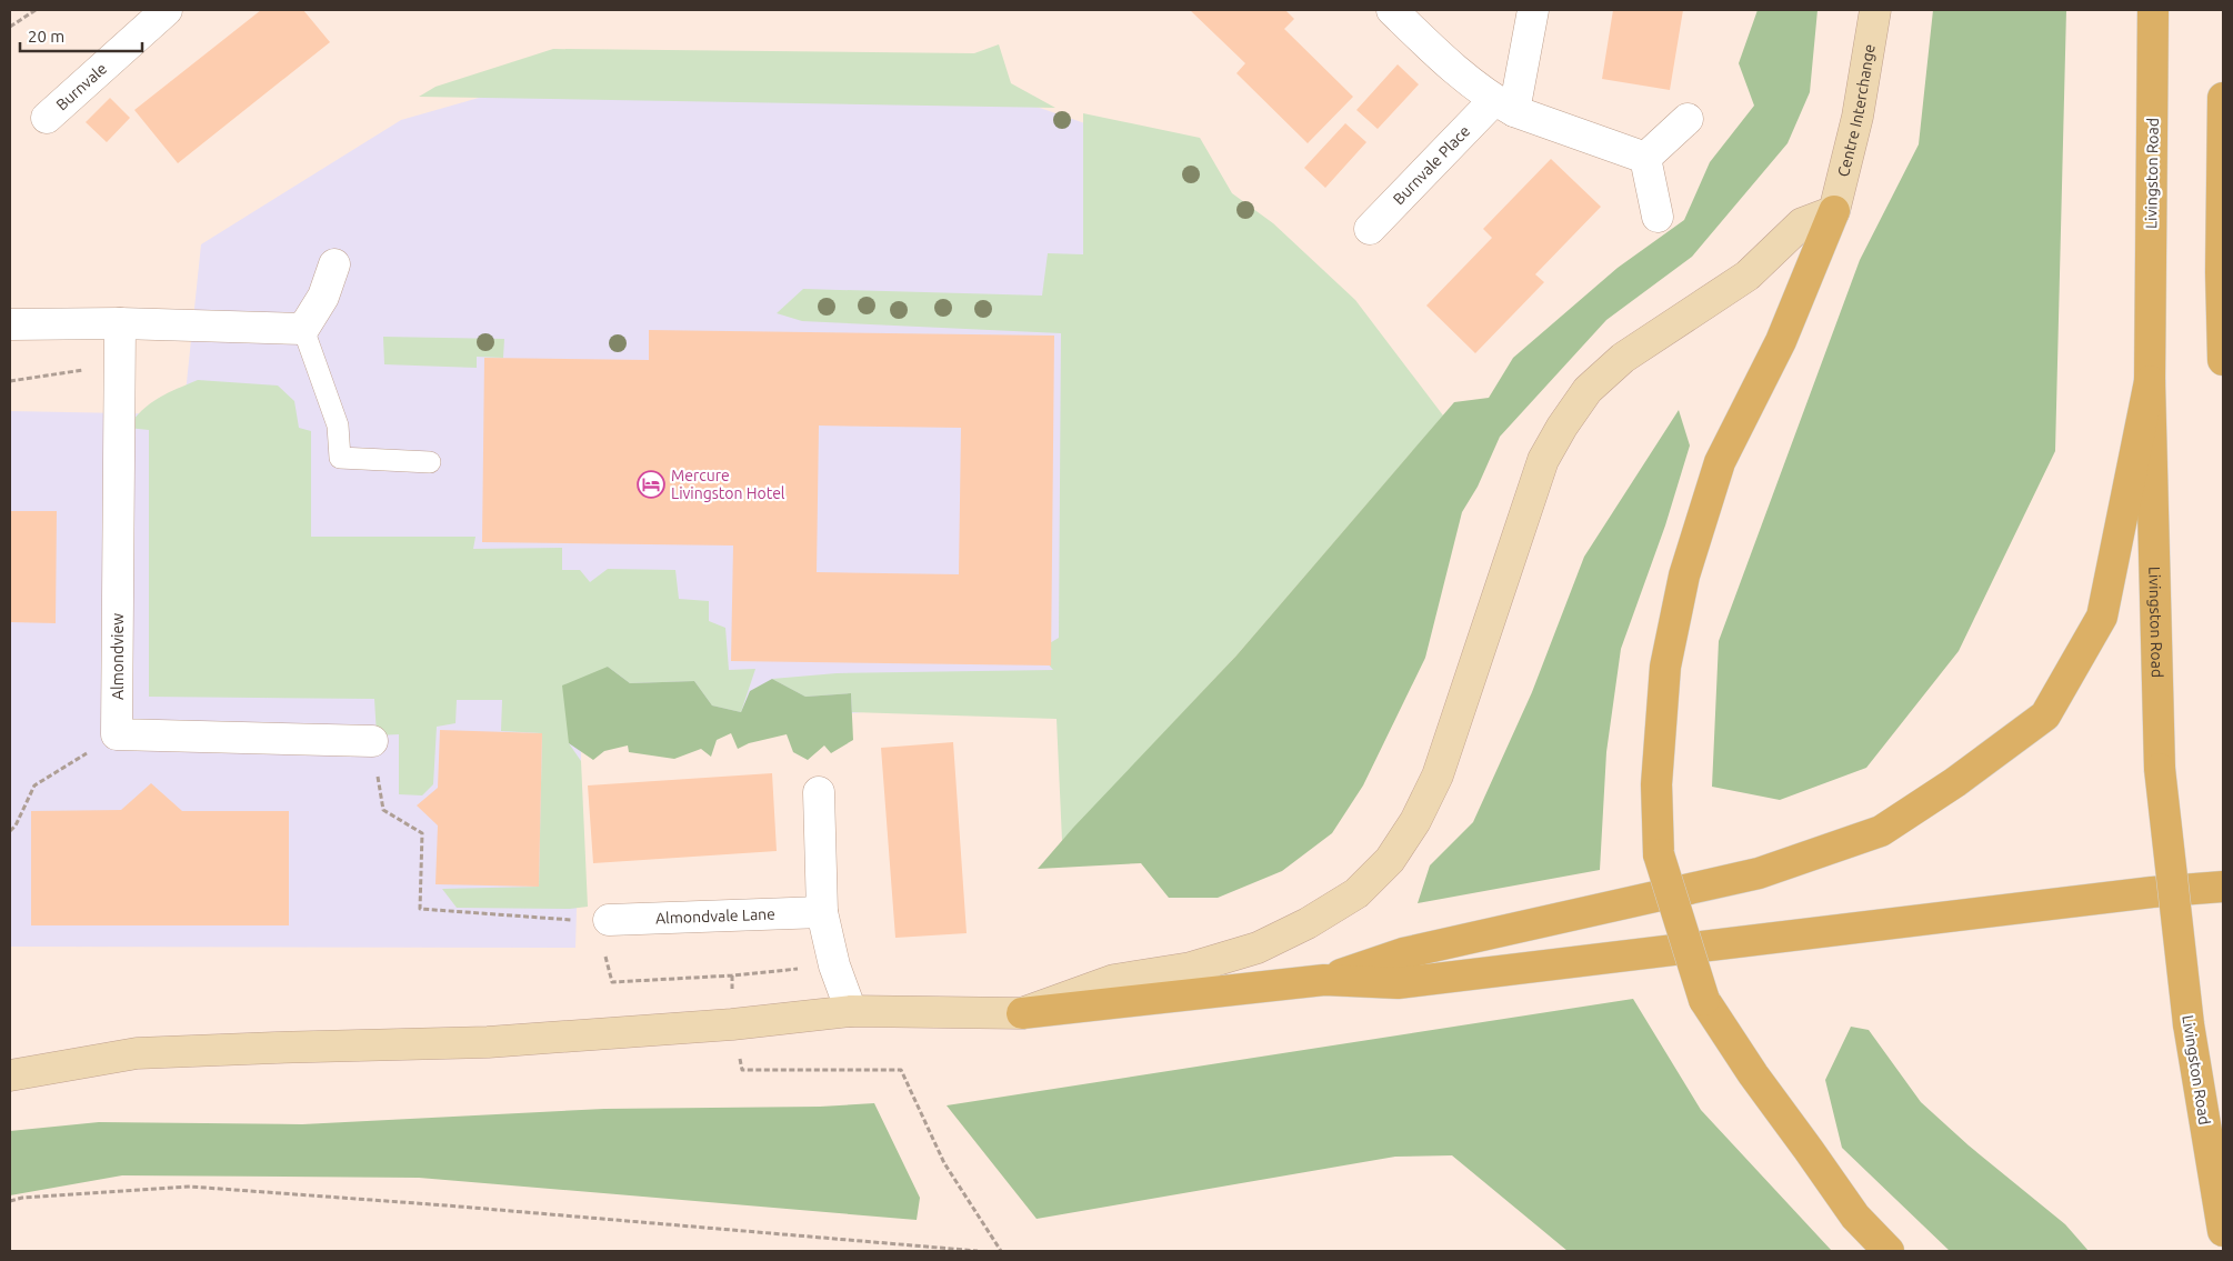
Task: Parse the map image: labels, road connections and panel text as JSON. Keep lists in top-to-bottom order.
{
  "streets": {
    "main road": ["Livingston Road"],
    "street": [
      "Burnvale",
      "Centre Interchange",
      "Burnvale Place",
      "Almondview",
      "Almondvale Lane"
    ]
  },
  "places": {
    "hotel": ["Mercure Livingston Hotel"]
  },
  "scale_bar": "20 m"
}
